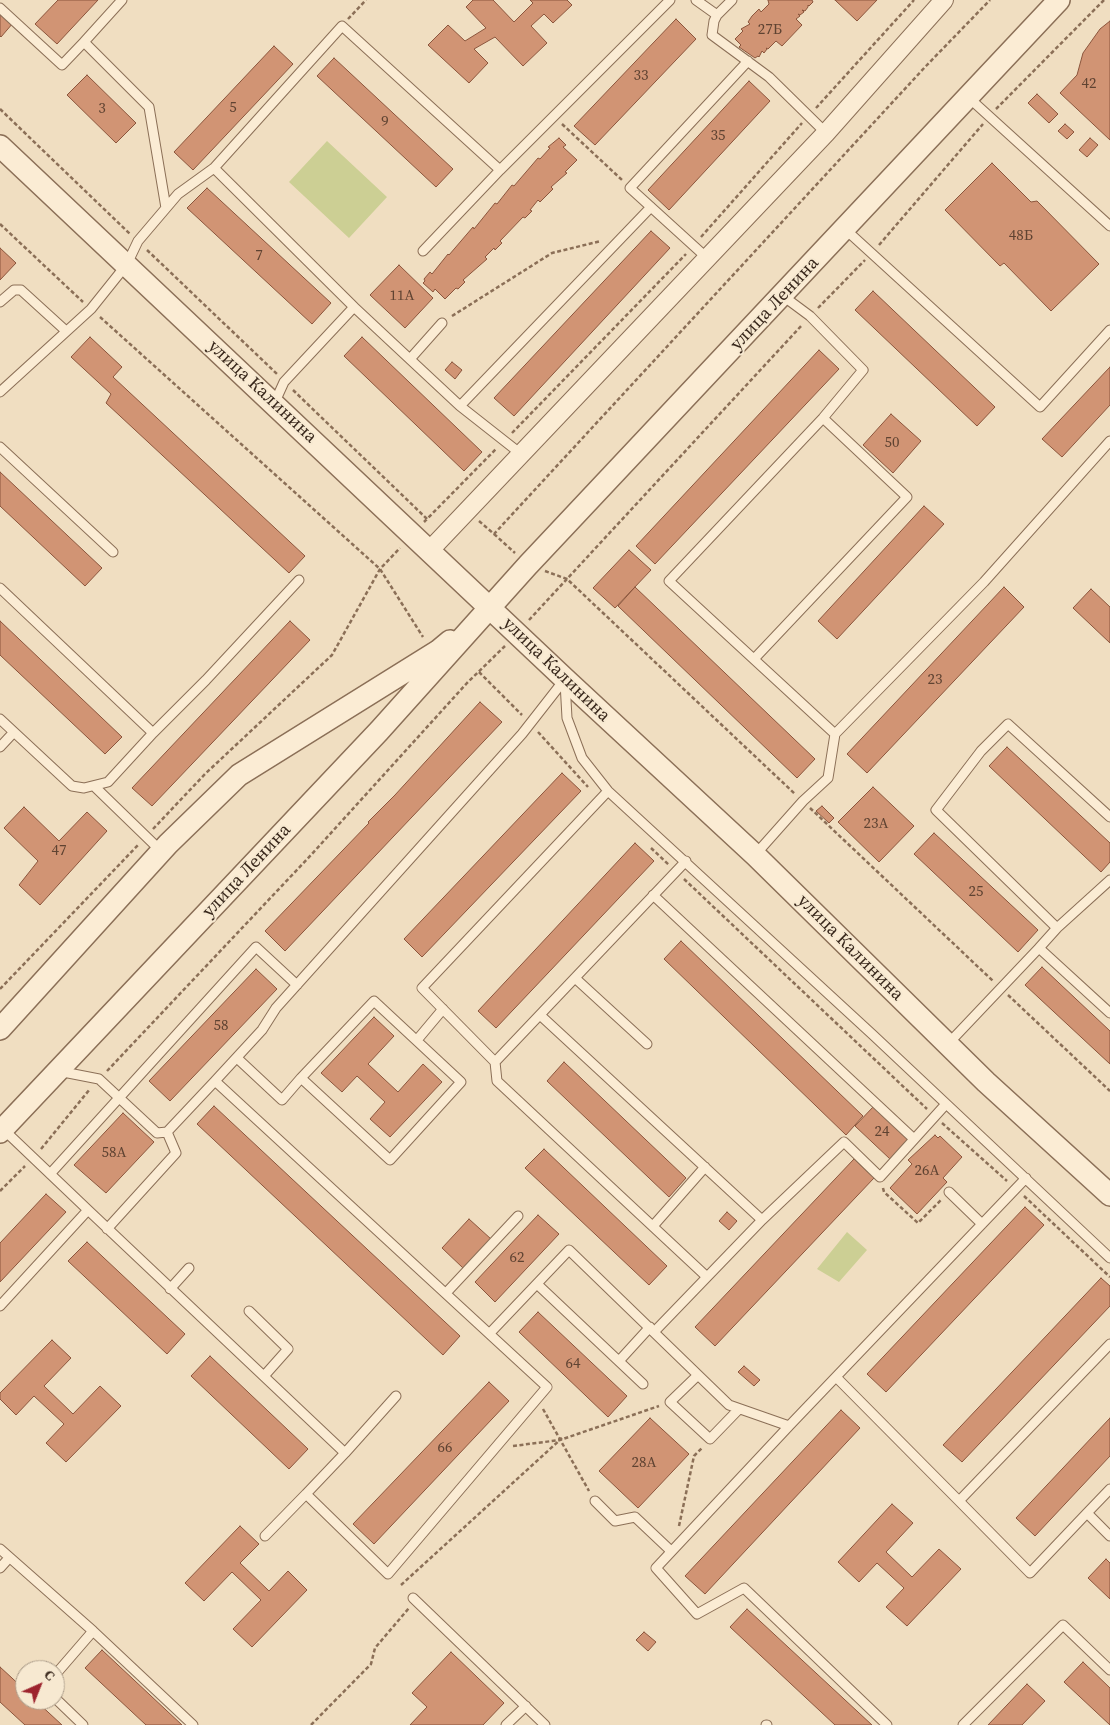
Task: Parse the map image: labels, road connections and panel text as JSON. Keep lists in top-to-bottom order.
{
  "streets": {
    "street": ["улица Ленина", "улица Калинина"]
  },
  "crossings": [
    ["улица Ленина", "улица Калинина"]
  ],
  "house_numbers": [
    "27Б",
    "33",
    "42",
    "5",
    "3",
    "9",
    "35",
    "48Б",
    "7",
    "11А",
    "50",
    "23",
    "23А",
    "47",
    "25",
    "58",
    "24",
    "58А",
    "26А",
    "62",
    "64",
    "66",
    "28А"
  ],
  "north": "top right"
}
